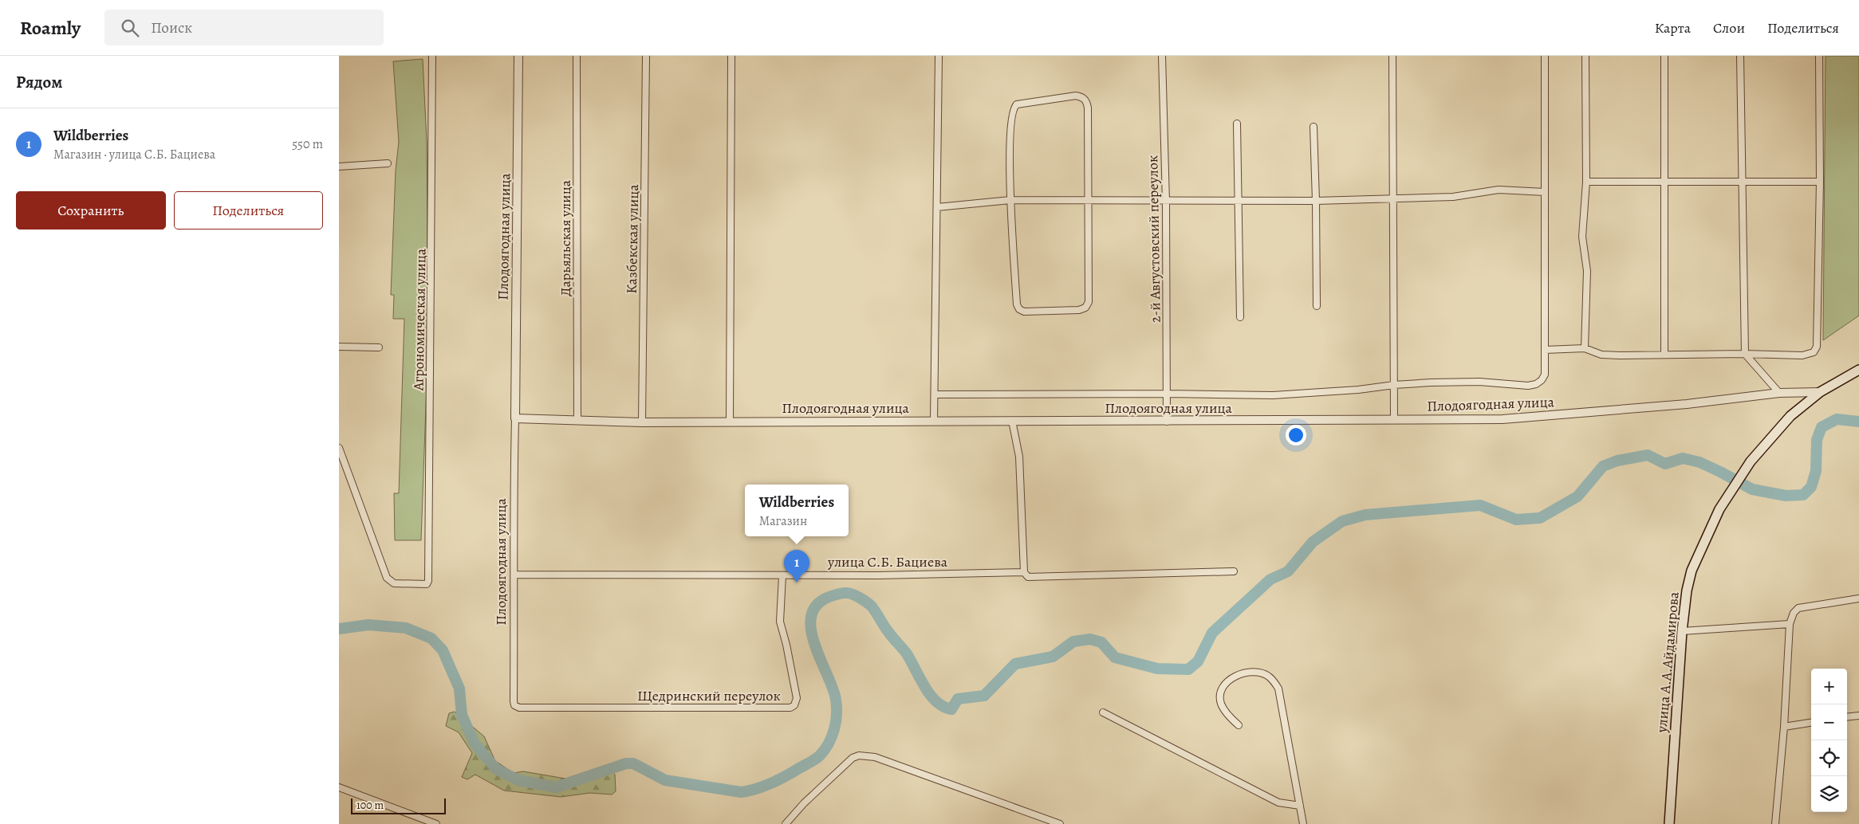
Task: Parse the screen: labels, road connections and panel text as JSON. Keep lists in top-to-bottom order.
{
  "streets": {
    "main road": ["улица А.А.Айдамирова"],
    "street": [
      "Плодоягодная улица",
      "Дарьяльская улица",
      "Казбекская улица",
      "2-й Августовский переулок",
      "Агрономическая улица",
      "улица С.Б. Бациева",
      "Щедринский переулок"
    ]
  },
  "crossings": [
    ["Плодоягодная улица", "Дарьяльская улица"],
    ["Плодоягодная улица", "Казбекская улица"],
    ["Плодоягодная улица", "2-й Августовский переулок"],
    ["Плодоягодная улица", "улица С.Б. Бациева"],
    ["Плодоягодная улица", "улица А.А.Айдамирова"],
    ["Плодоягодная улица", "Щедринский переулок"],
    ["улица С.Б. Бациева", "Щедринский переулок"]
  ],
  "scale_bar": "100 m",
  "page": {
    "header": "Roamly",
    "search": "Поиск",
    "nav": ["Карта", "Слои", "Поделиться"],
    "heading": "Рядом",
    "list": [
      {
        "mark": "1",
        "name": "Wildberries",
        "note": "Магазин · улица С.Б. Бациева",
        "value": "550 m"
      }
    ],
    "buttons": ["Сохранить", "Поделиться"],
    "popup": ["Wildberries", "Магазин"],
    "pins": "1",
    "map_buttons": ["+", "−"],
    "scale": "100 m"
  }
}
